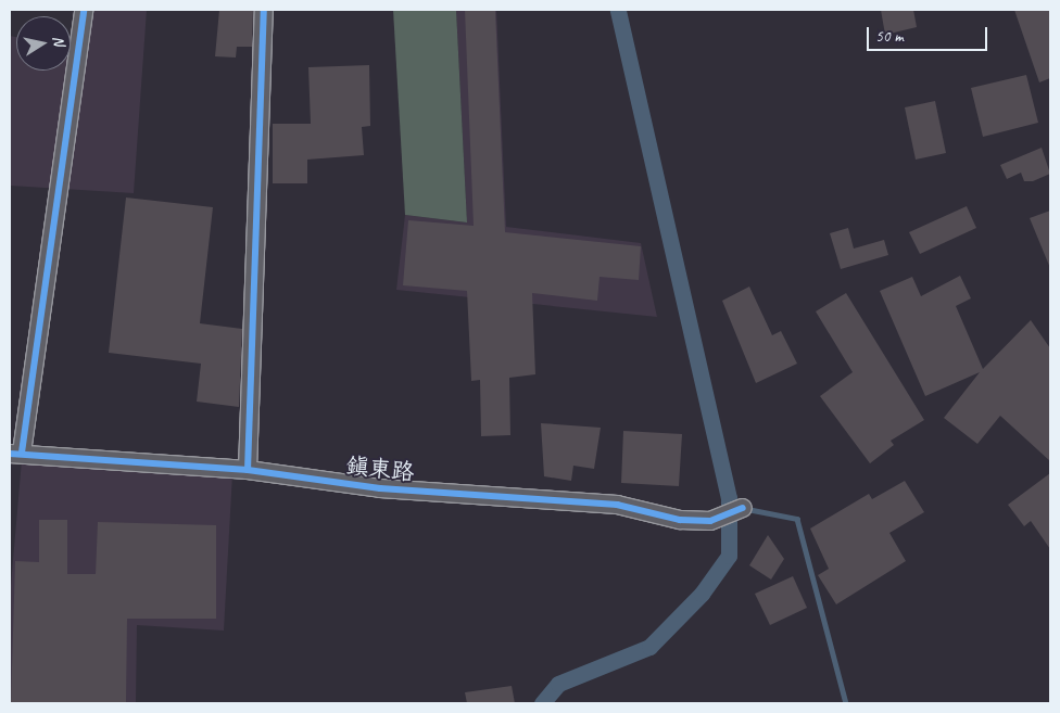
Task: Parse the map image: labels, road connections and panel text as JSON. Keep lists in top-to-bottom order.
{
  "streets": {
    "street": ["鎮東路"]
  },
  "scale_bar": "50 m",
  "north": "right"
}
